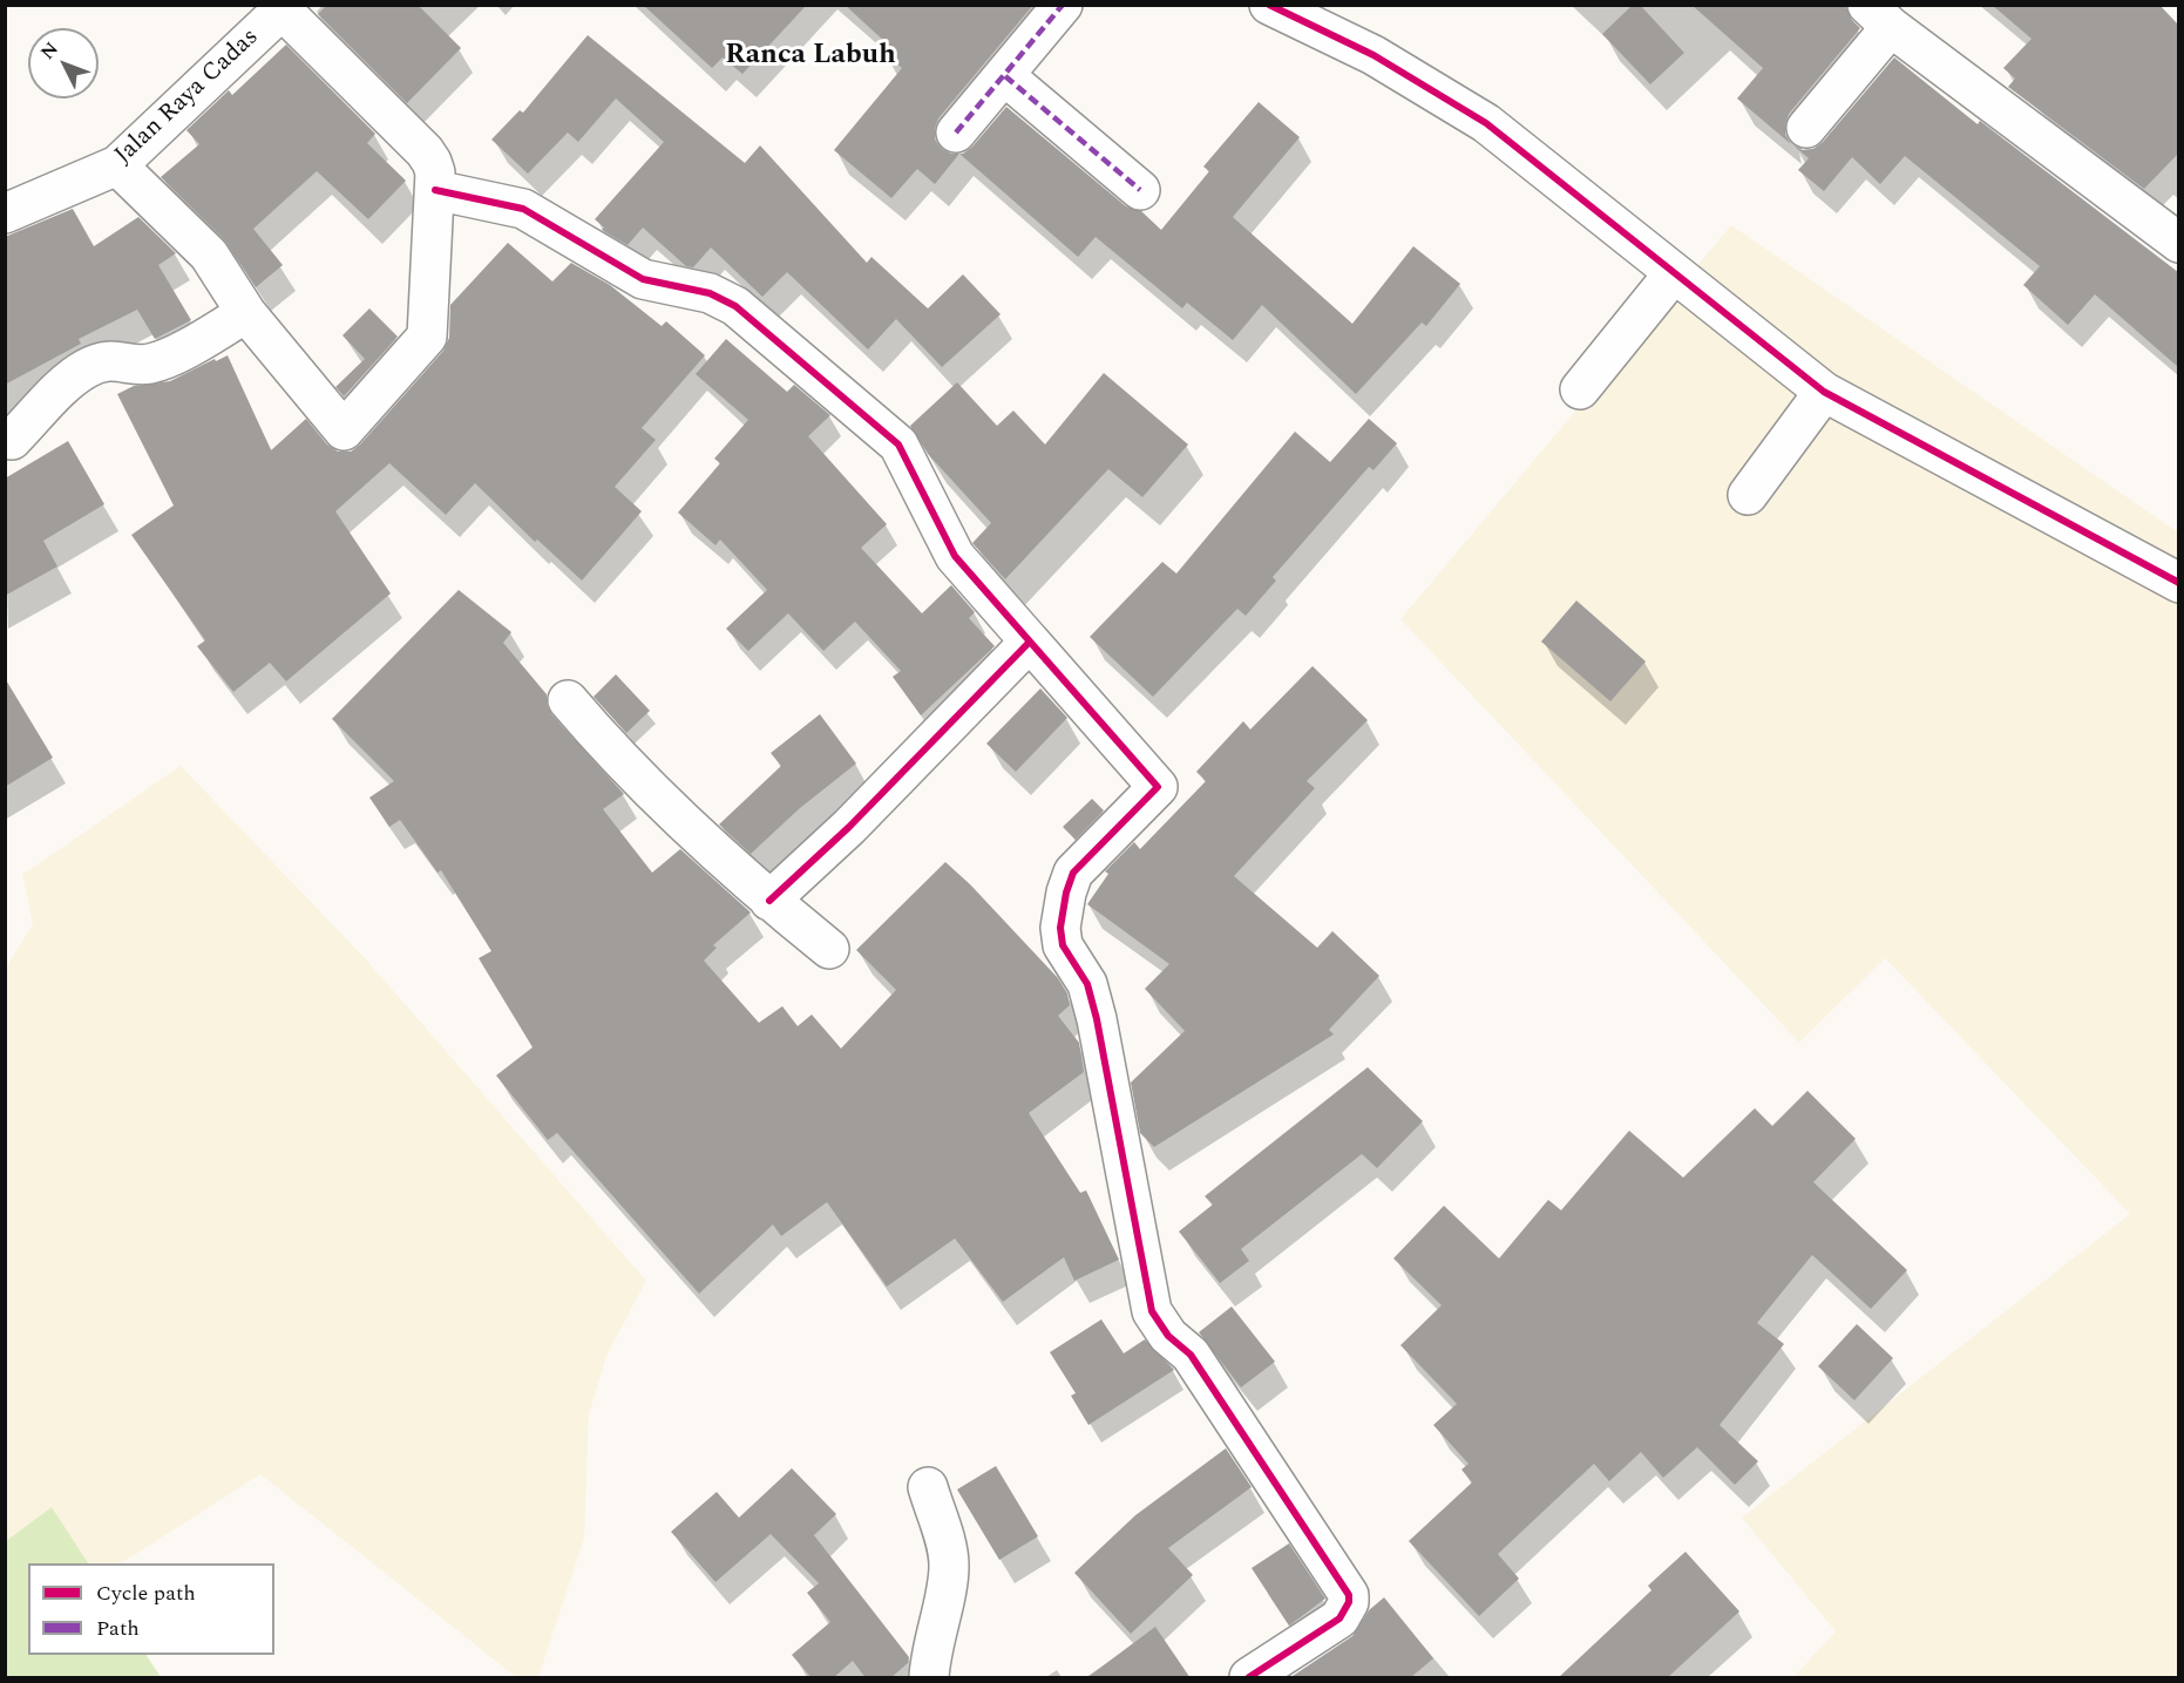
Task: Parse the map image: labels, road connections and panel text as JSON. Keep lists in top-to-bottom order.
{
  "streets": {
    "street": ["Jalan Raya Cadas"]
  },
  "districts": ["Ranca Labuh"],
  "legend": ["Cycle path", "Path"],
  "north": "top left"
}
